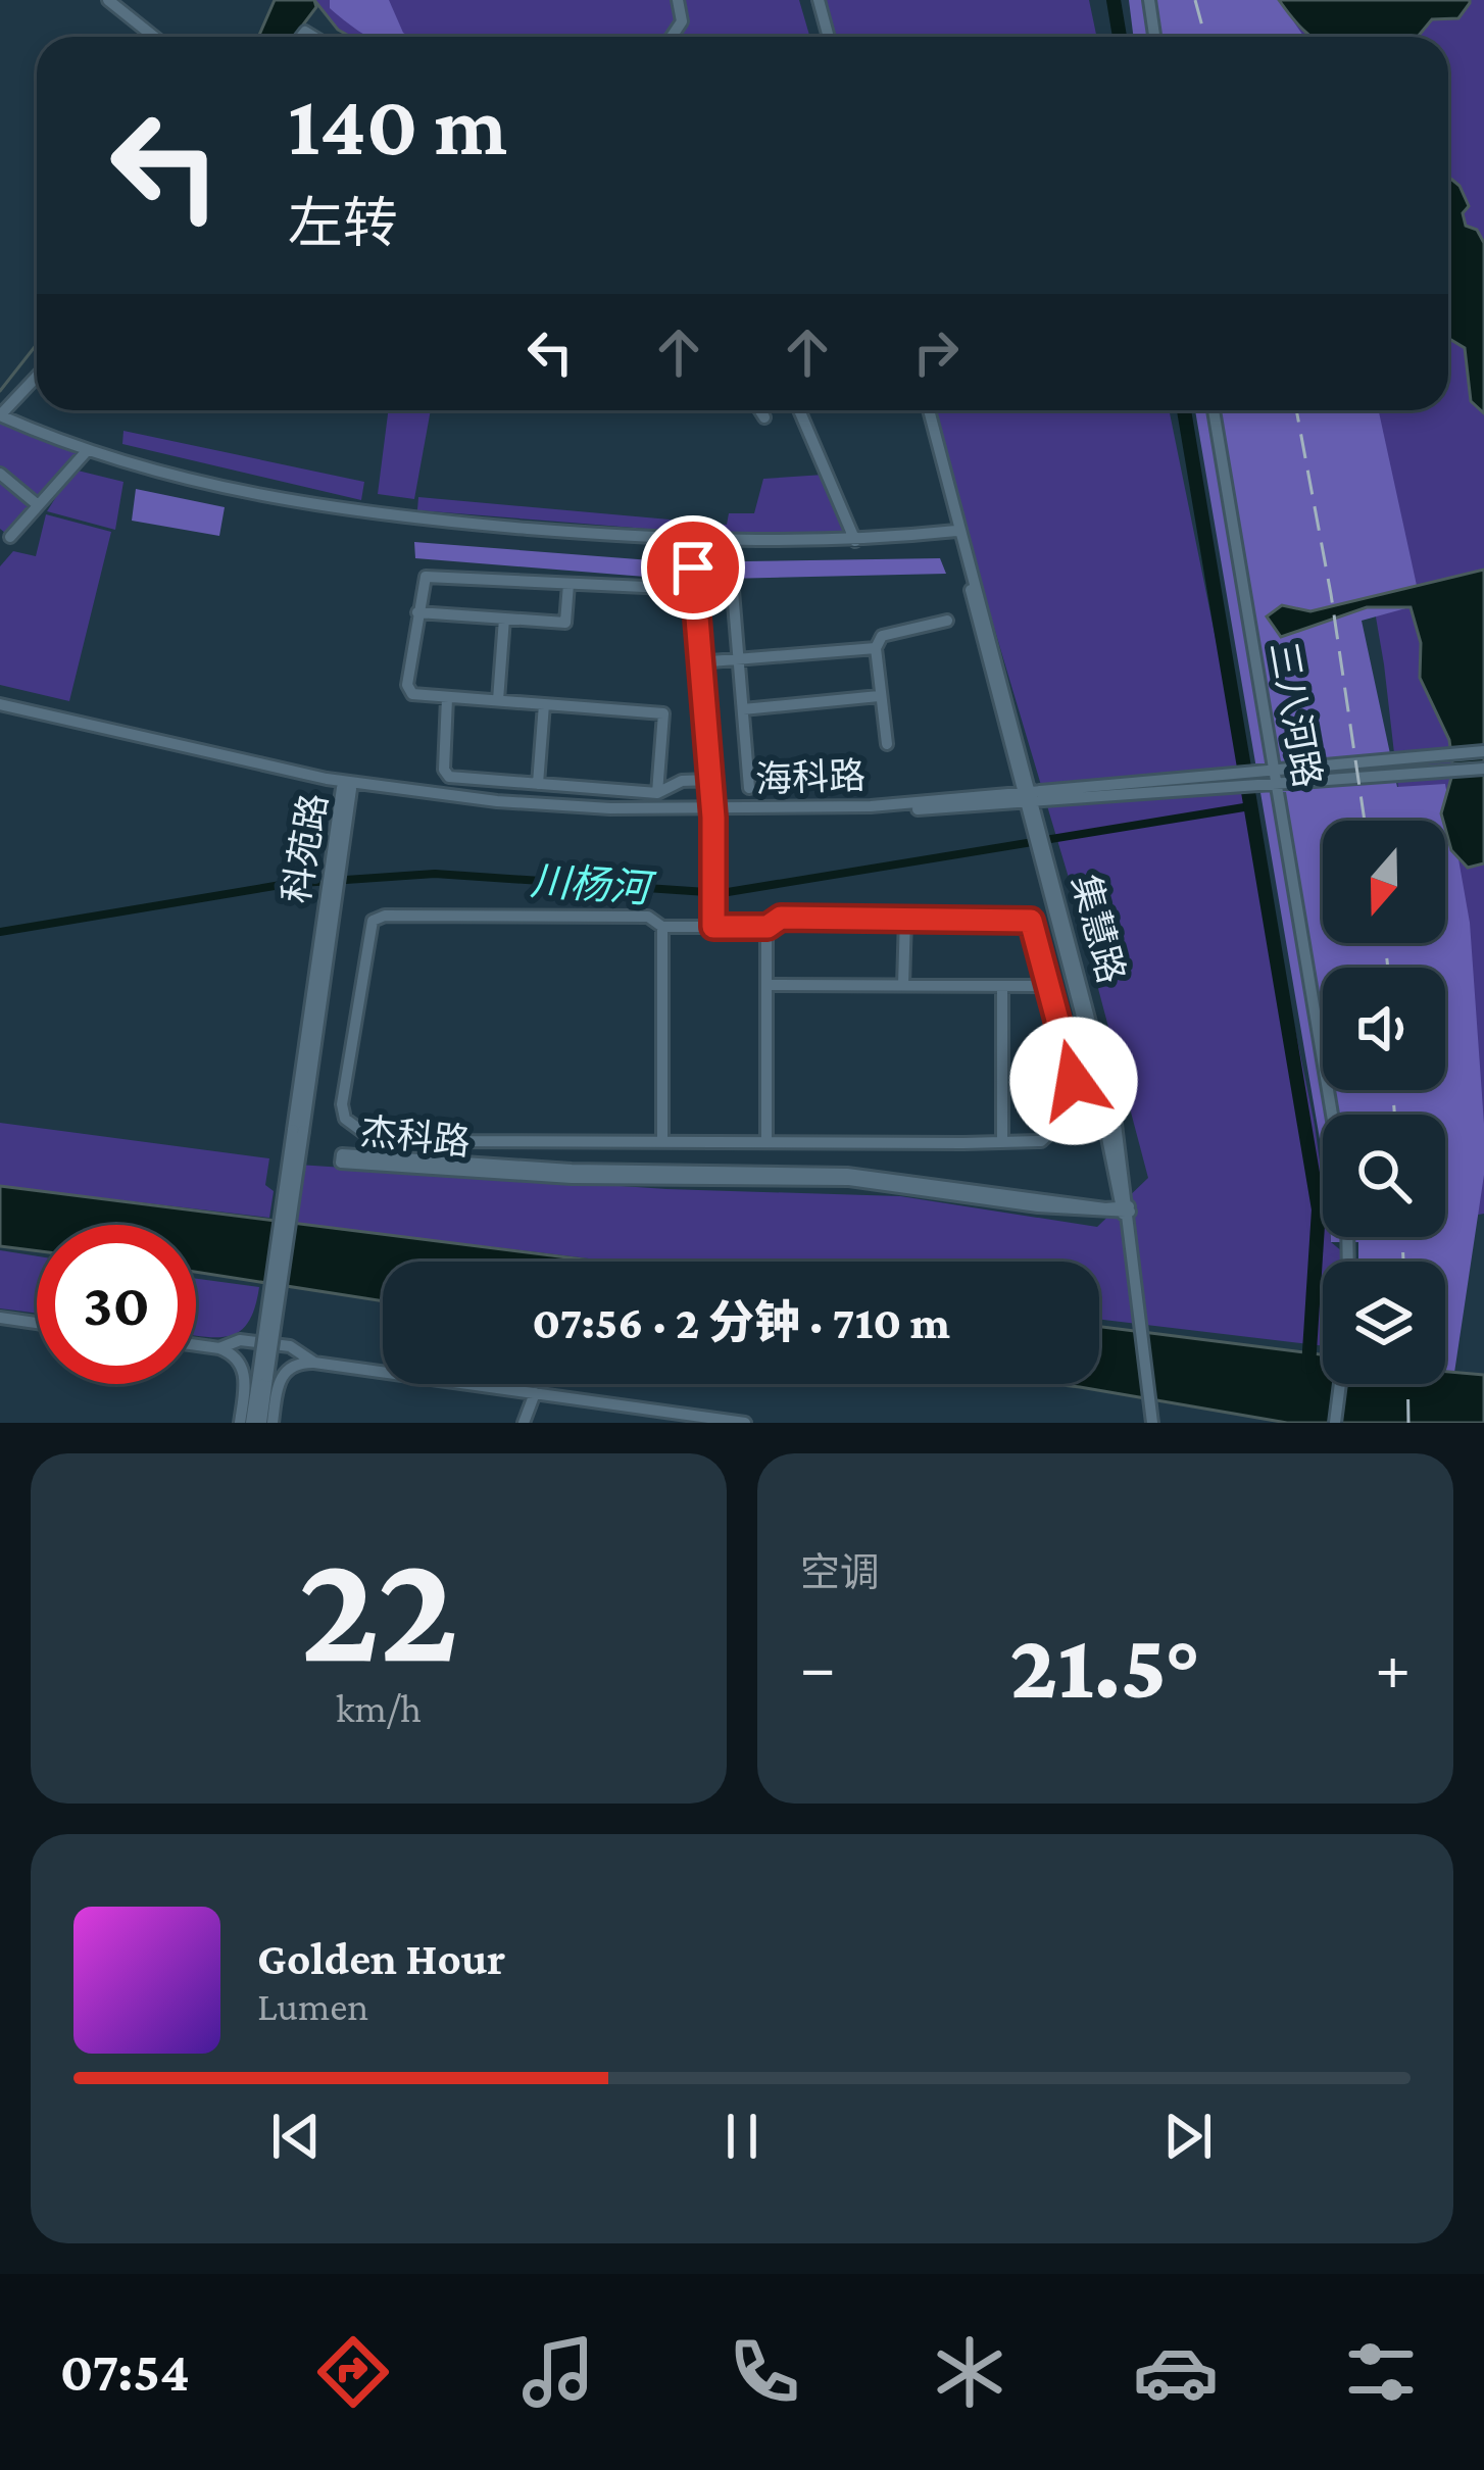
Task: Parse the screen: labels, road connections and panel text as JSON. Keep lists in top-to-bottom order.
{
  "streets": {
    "street": [
      "三八河路",
      "海科路",
      "科苑路",
      "集慧路",
      "杰科路"
    ]
  },
  "crossings": [
    ["三八河路", "海科路"],
    ["海科路", "科苑路"],
    ["海科路", "集慧路"],
    ["集慧路", "杰科路"]
  ],
  "water": ["川杨河"],
  "north": "bottom",
  "page": {
    "turn": ["140 m", "左转"],
    "limit": "30",
    "trip": "07:56 · 2 分钟 · 710 m",
    "tile": [
      ["22", "km/h"],
      "空调"
    ],
    "heat": ["−", "21.5°", "+"],
    "song": ["Golden Hour", "Lumen"],
    "tabs": "07:54"
  }
}
